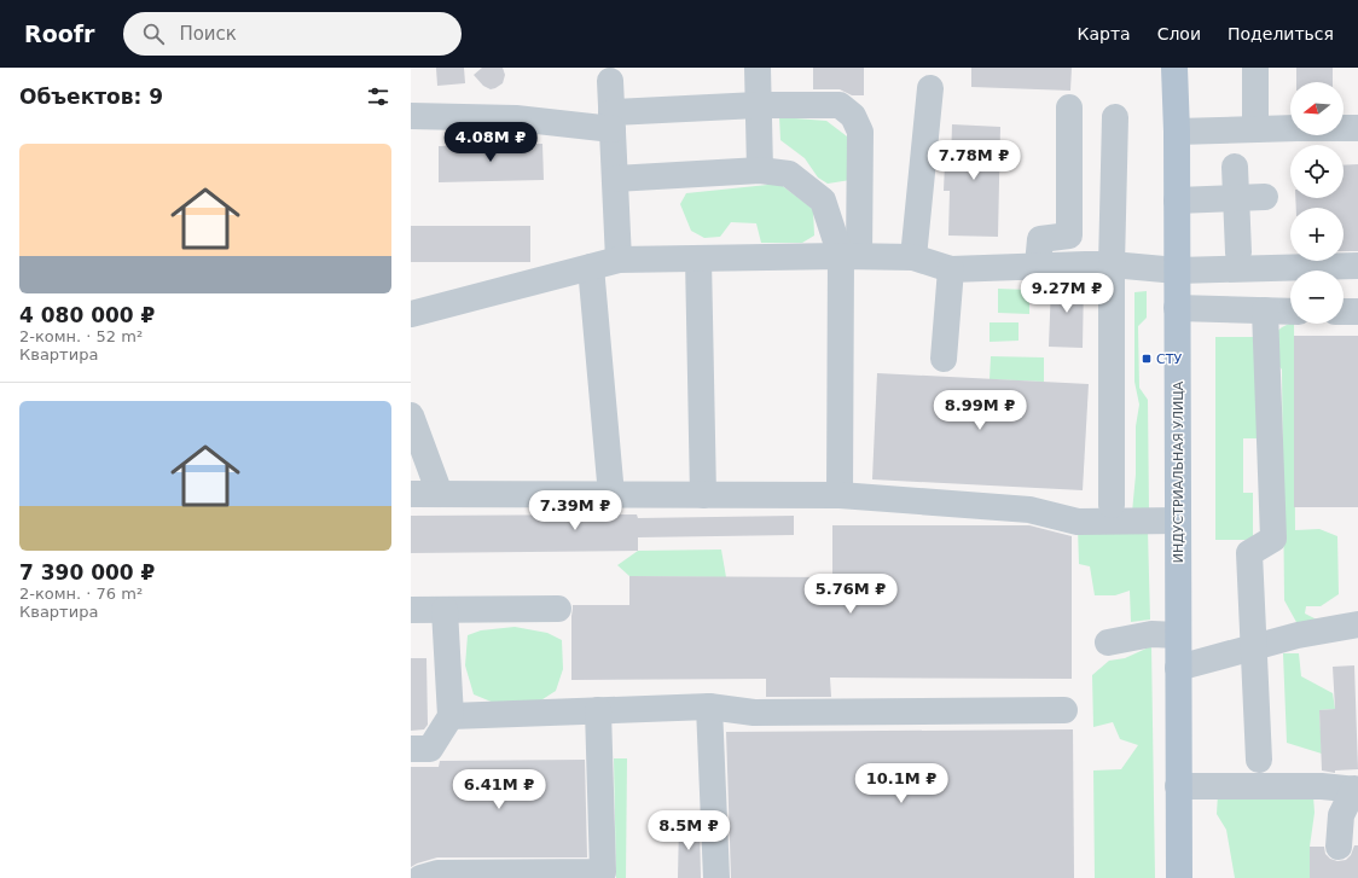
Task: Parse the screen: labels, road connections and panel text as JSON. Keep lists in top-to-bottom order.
{
  "streets": {
    "main road": ["ИНДУСТРИАЛЬНАЯ УЛИЦА"]
  },
  "places": {
    "transit": ["СТУ"]
  },
  "north": "left",
  "page": {
    "header": "Roofr",
    "search": "Поиск",
    "nav": ["Карта", "Слои", "Поделиться"],
    "heading": "Объектов: 9",
    "map_buttons": ["+", "−"],
    "price": [
      "4.08M ₽",
      "7.78M ₽",
      "9.27M ₽",
      "8.99M ₽",
      "7.39M ₽",
      "5.76M ₽",
      "10.1M ₽",
      "6.41M ₽",
      "8.5M ₽"
    ],
    "list": [
      {
        "name": "4 080 000 ₽",
        "note": "2-комн. · 52 m² · Квартира"
      },
      {
        "name": "7 390 000 ₽",
        "note": "2-комн. · 76 m² · Квартира"
      }
    ]
  }
}
